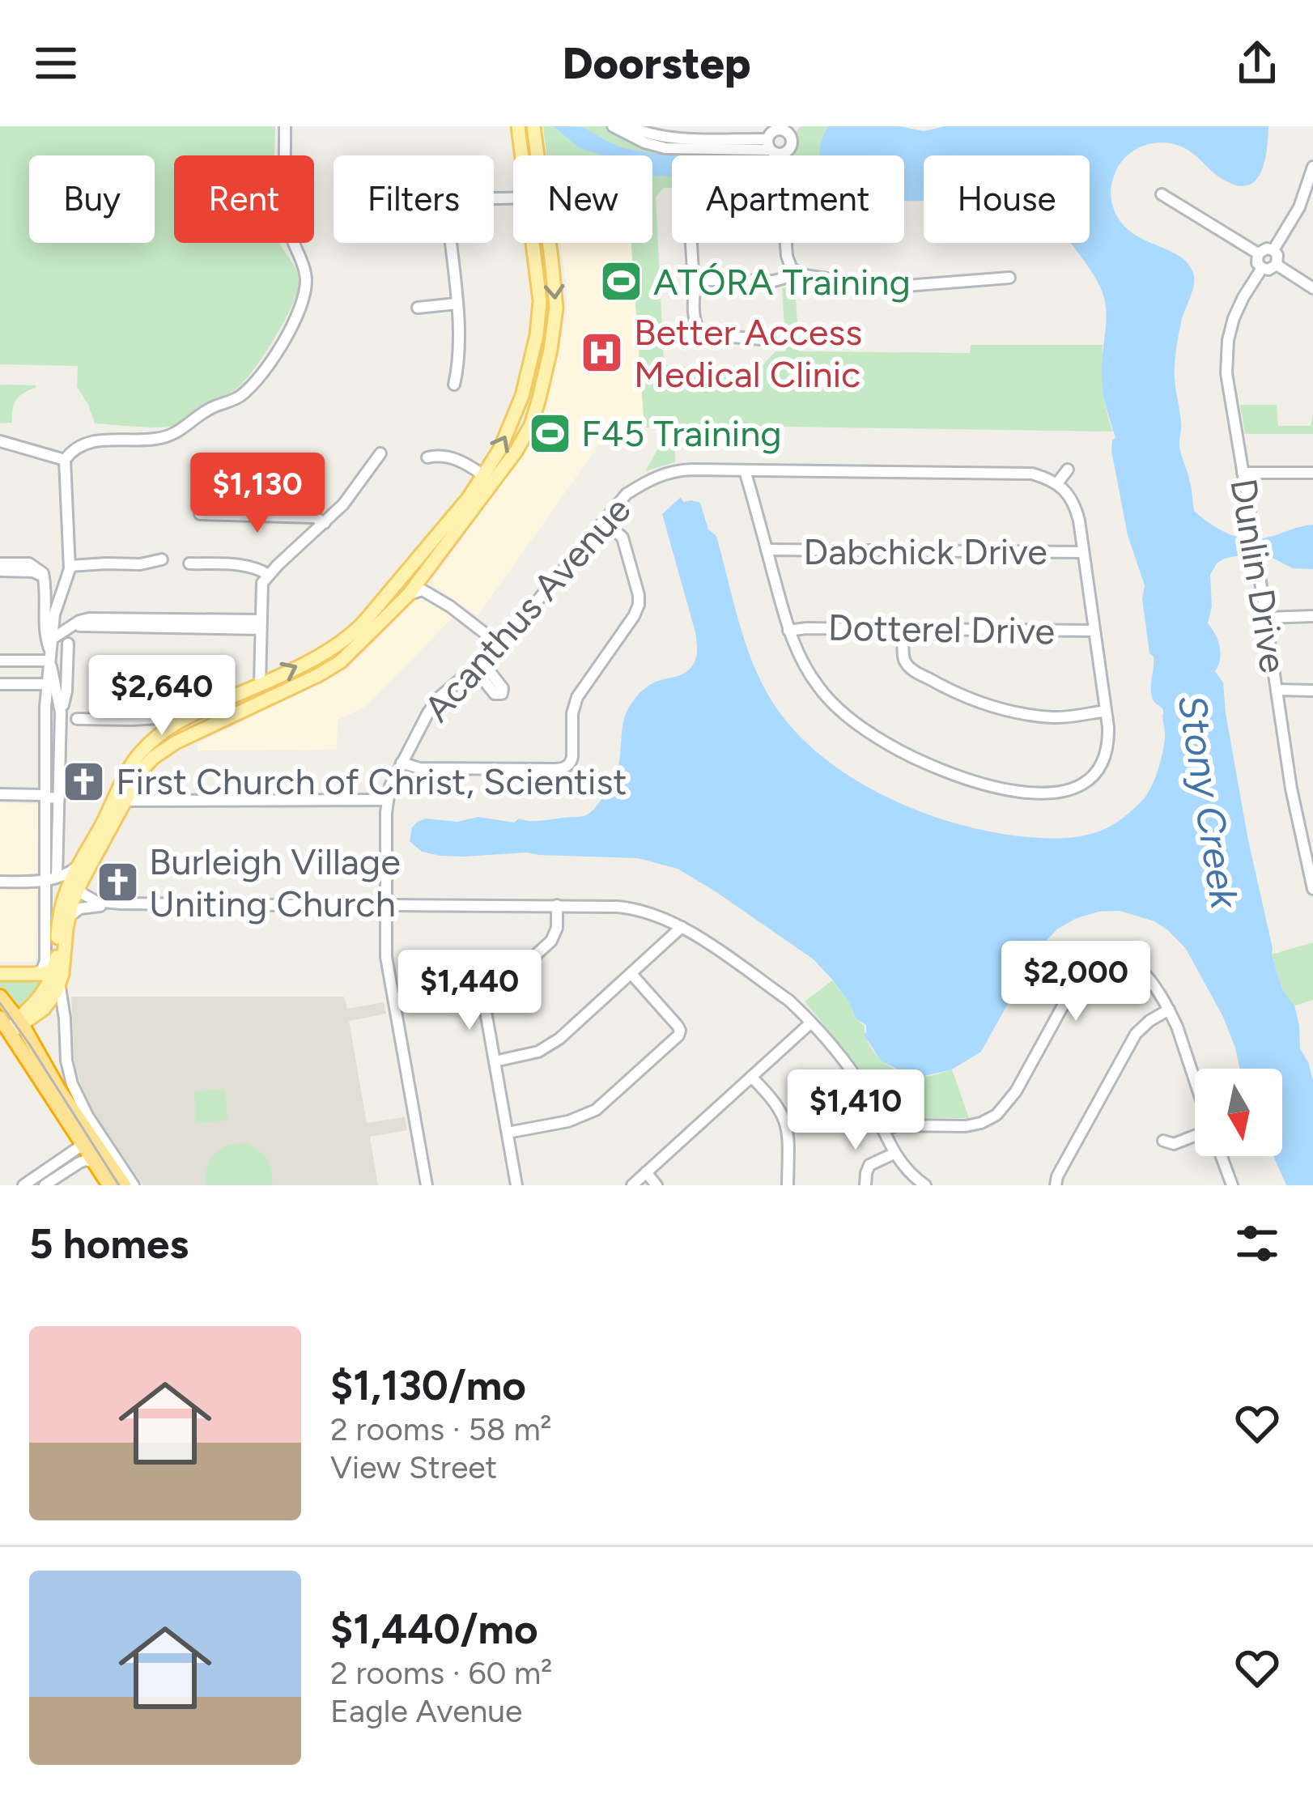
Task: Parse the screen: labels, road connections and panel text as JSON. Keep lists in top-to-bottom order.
{
  "streets": {
    "street": [
      "Dabchick Drive",
      "Dunlin Drive",
      "Acanthus Avenue",
      "Dotterel Drive"
    ]
  },
  "water": ["Stony Creek"],
  "places": {
    "sports": ["ATÓRA Training", "F45 Training"],
    "hospital": ["Better Access Medical Clinic"],
    "church": ["First Church of Christ, Scientist", "Burleigh Village Uniting Church"]
  },
  "north": "bottom",
  "page": {
    "header": "Doorstep",
    "chip": [
      "Buy",
      "Rent",
      "Filters",
      "New",
      "Apartment",
      "House"
    ],
    "price": [
      "$1,130",
      "$2,640",
      "$2,000",
      "$1,440",
      "$1,410"
    ],
    "heading": "5 homes",
    "list": [
      {
        "name": "$1,130/mo",
        "note": "2 rooms · 58 m² · View Street"
      },
      {
        "name": "$1,440/mo",
        "note": "2 rooms · 60 m² · Eagle Avenue"
      }
    ]
  }
}
